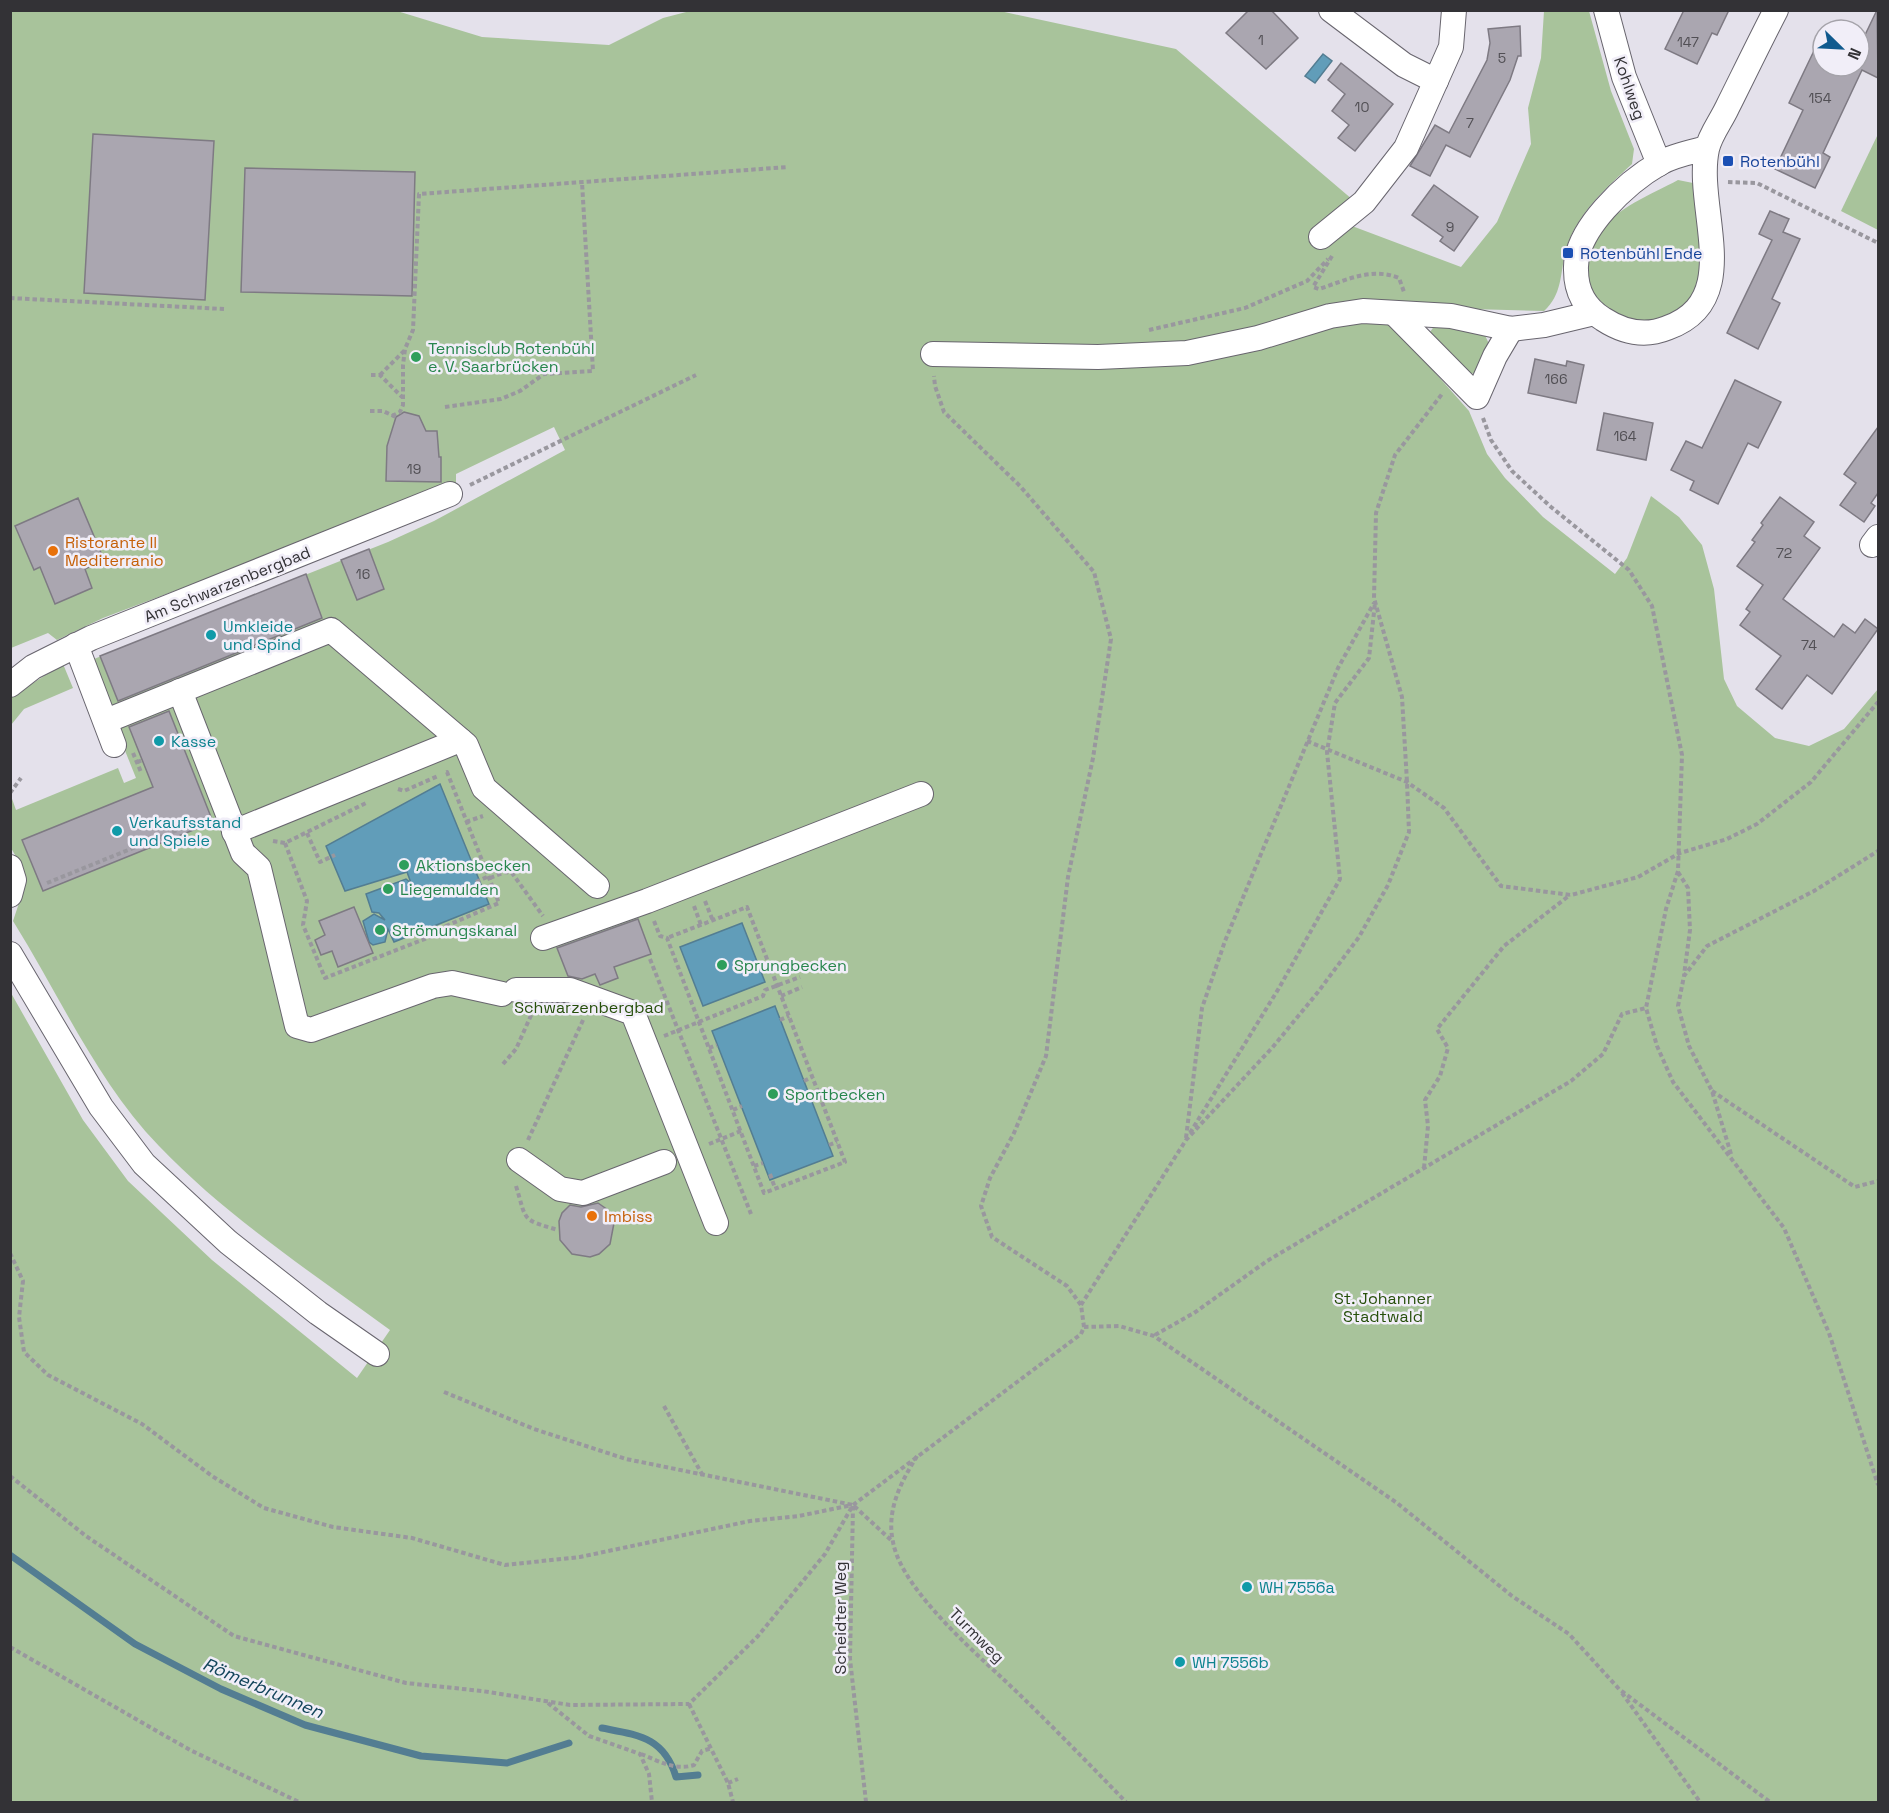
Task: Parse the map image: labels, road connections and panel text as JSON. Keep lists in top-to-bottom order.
{
  "streets": {
    "street": ["Kohlweg", "Am Schwarzenbergbad"],
    "path": ["Scheidter Weg", "Turmweg"]
  },
  "water": ["Römerbrunnen"],
  "parks": ["Schwarzenbergbad", "St. Johanner Stadtwald"],
  "places": {
    "transit": ["Rotenbühl", "Rotenbühl Ende"],
    "other": [
      "Tennisclub Rotenbühl e. V. Saarbrücken",
      "Ristorante Il Mediterranio",
      "Umkleide und Spind",
      "Kasse",
      "Verkaufsstand und Spiele",
      "Aktionsbecken",
      "Liegemulden",
      "Strömungskanal",
      "Sprungbecken",
      "Sportbecken",
      "Imbiss",
      "WH 7556a",
      "WH 7556b"
    ]
  },
  "house_numbers": [
    "1",
    "147",
    "5",
    "154",
    "10",
    "7",
    "9",
    "166",
    "164",
    "19",
    "72",
    "16",
    "74"
  ],
  "north": "bottom right"
}
